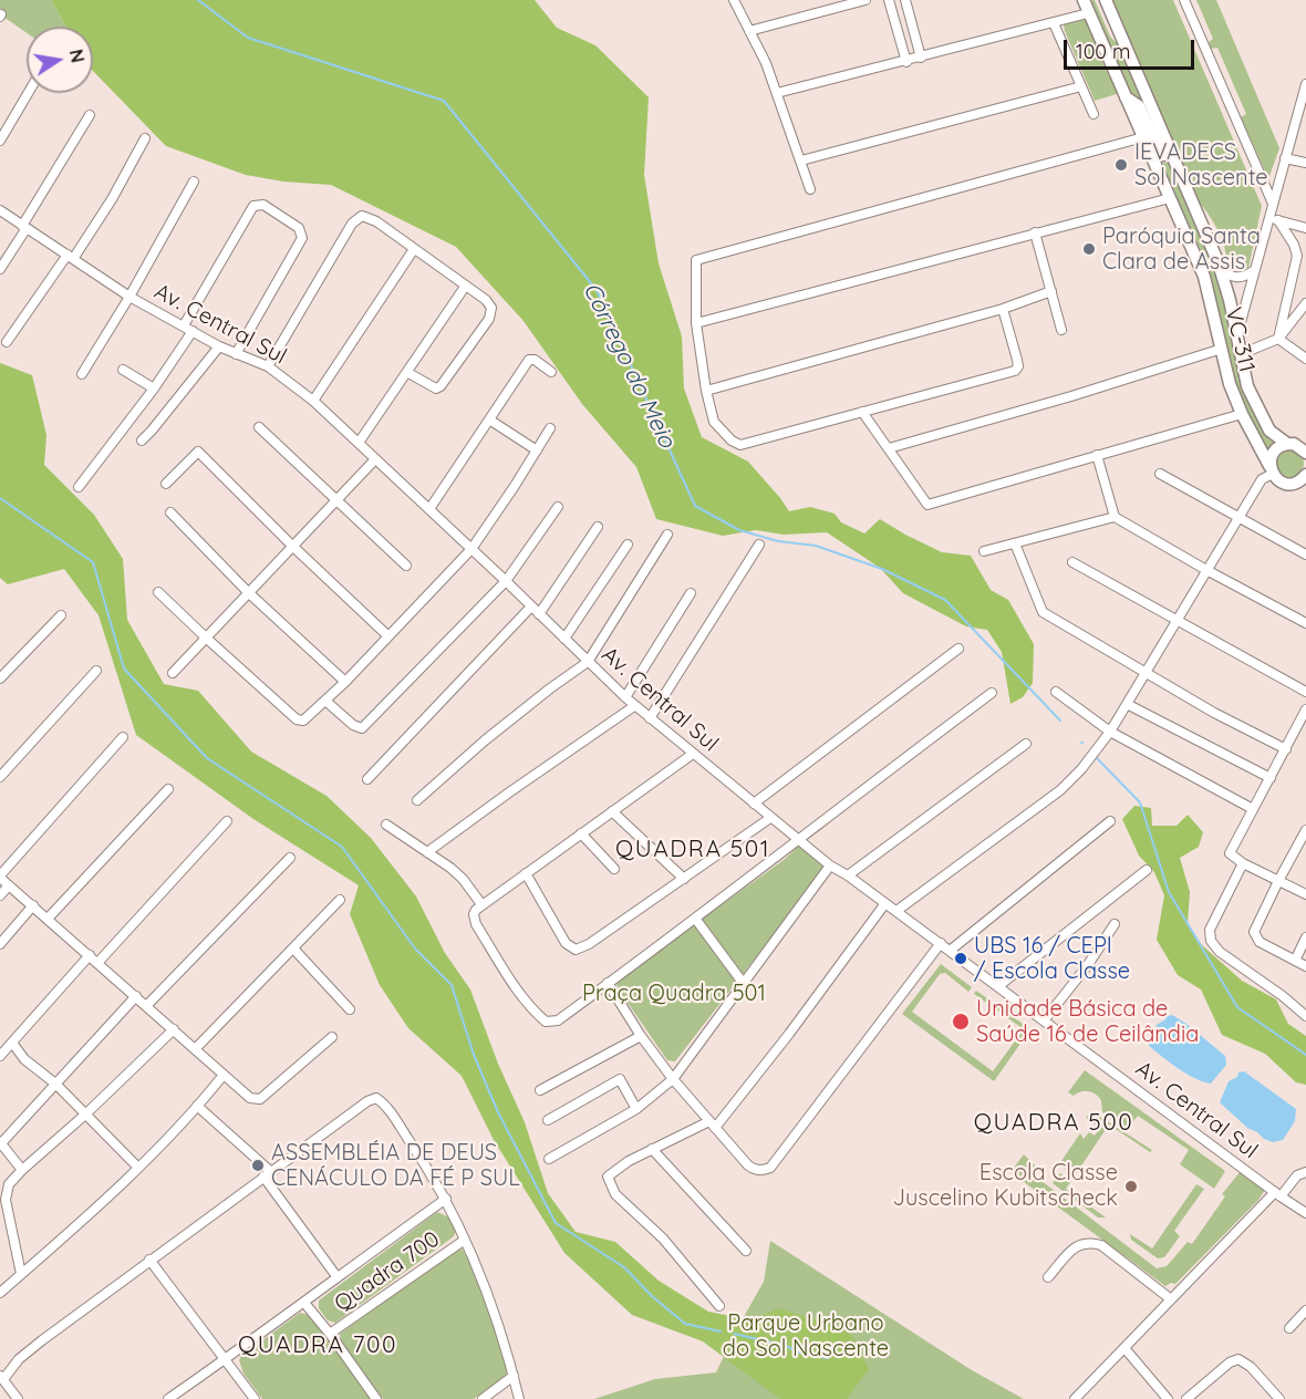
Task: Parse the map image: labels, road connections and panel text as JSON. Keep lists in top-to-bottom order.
{
  "streets": {
    "main road": ["VC-311"],
    "street": ["Av. Central Sul", "Quadra 700"]
  },
  "districts": ["QUADRA 501", "QUADRA 500", "QUADRA 700"],
  "water": ["Córrego do Meio"],
  "parks": ["Praça Quadra 501", "Parque Urbano do Sol Nascente"],
  "places": [
    "IEVADECS Sol Nascente",
    "Paróquia Santa Clara de Assis",
    "UBS 16 / CEPI / Escola Classe",
    "Unidade Básica de Saúde 16 de Ceilândia",
    "ASSEMBLÉIA DE DEUS CENÁCULO DA FÉ P SUL",
    "Escola Classe Juscelino Kubitscheck"
  ],
  "scale_bar": "100 m",
  "north": "right"
}
